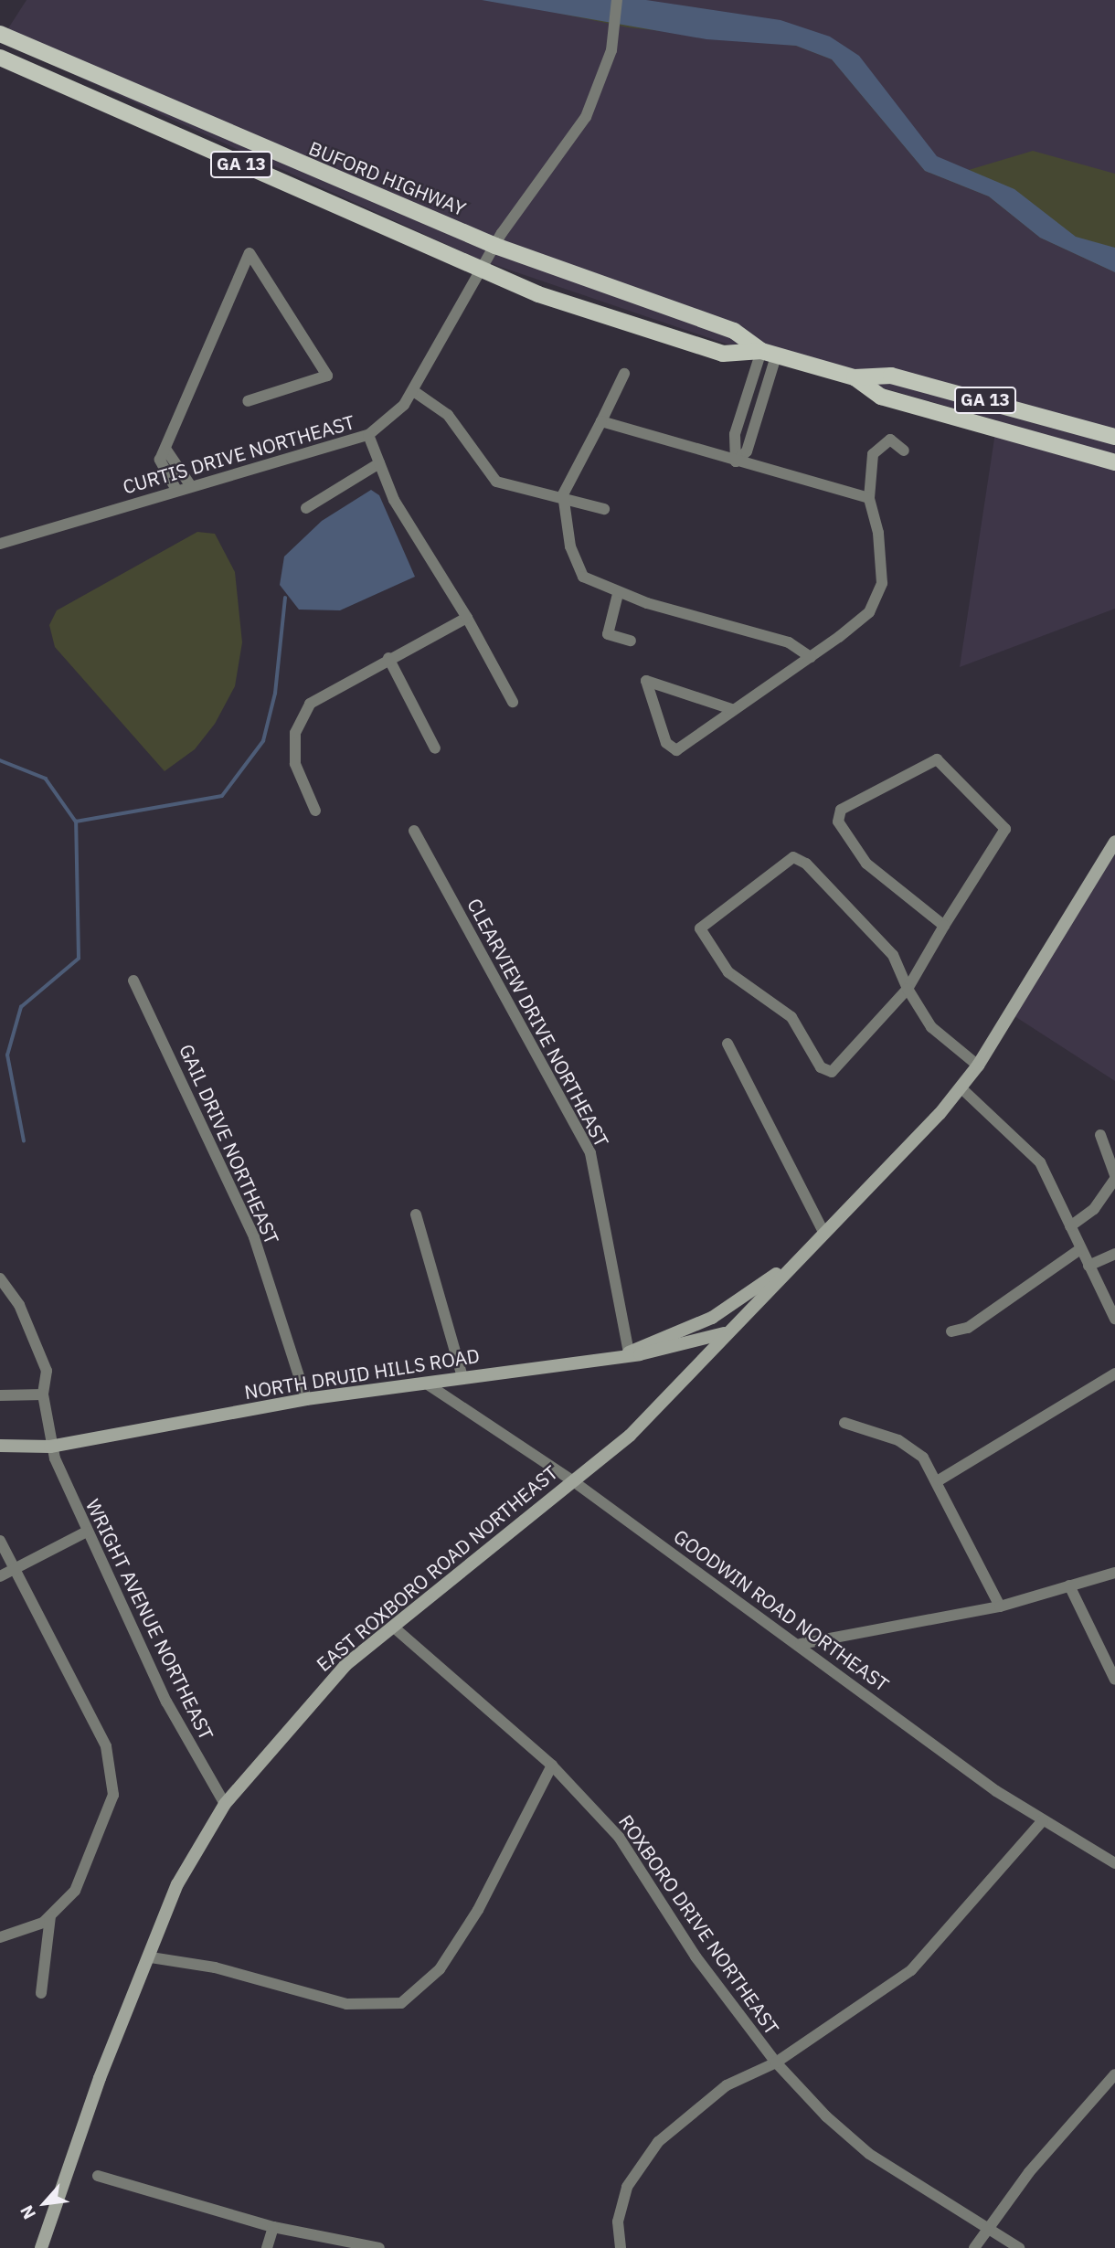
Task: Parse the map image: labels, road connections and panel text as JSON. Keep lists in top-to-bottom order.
{
  "streets": {
    "main road": [
      "GA 13",
      "BUFORD HIGHWAY",
      "NORTH DRUID HILLS ROAD",
      "EAST ROXBORO ROAD NORTHEAST"
    ],
    "street": [
      "CURTIS DRIVE NORTHEAST",
      "CLEARVIEW DRIVE NORTHEAST",
      "GAIL DRIVE NORTHEAST",
      "GOODWIN ROAD NORTHEAST",
      "WRIGHT AVENUE NORTHEAST",
      "ROXBORO DRIVE NORTHEAST"
    ]
  },
  "crossings": [
    ["BUFORD HIGHWAY", "CURTIS DRIVE NORTHEAST"],
    ["CLEARVIEW DRIVE NORTHEAST", "NORTH DRUID HILLS ROAD"],
    ["GAIL DRIVE NORTHEAST", "NORTH DRUID HILLS ROAD"],
    ["NORTH DRUID HILLS ROAD", "EAST ROXBORO ROAD NORTHEAST"],
    ["NORTH DRUID HILLS ROAD", "GOODWIN ROAD NORTHEAST"],
    ["NORTH DRUID HILLS ROAD", "WRIGHT AVENUE NORTHEAST"],
    ["EAST ROXBORO ROAD NORTHEAST", "GOODWIN ROAD NORTHEAST"],
    ["EAST ROXBORO ROAD NORTHEAST", "WRIGHT AVENUE NORTHEAST"],
    ["EAST ROXBORO ROAD NORTHEAST", "ROXBORO DRIVE NORTHEAST"]
  ],
  "north": "bottom left"
}
